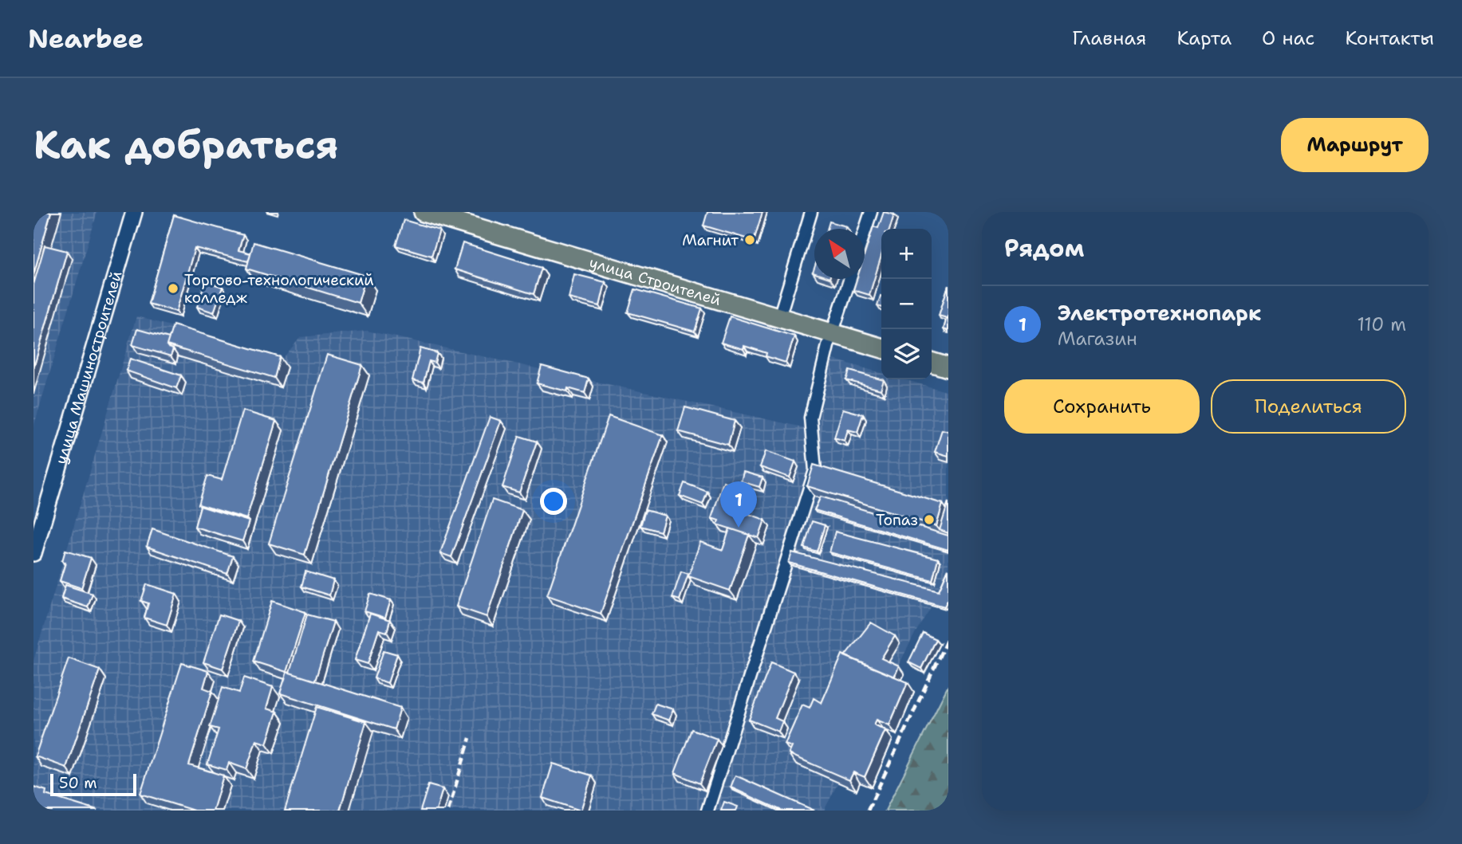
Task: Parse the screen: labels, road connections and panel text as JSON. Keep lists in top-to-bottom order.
{
  "streets": {
    "main road": ["улица Строителей", "улица Машиностроителей"]
  },
  "places": ["Магнит", "Торгово-технологический колледж", "Топаз"],
  "scale_bar": "50 m",
  "north": "top left",
  "page": {
    "header": "Nearbee",
    "nav": [
      "Главная",
      "Карта",
      "О нас",
      "Контакты"
    ],
    "buttons": [
      "Маршрут",
      ["Сохранить", "Поделиться"]
    ],
    "title": "Как добраться",
    "heading": "Рядом",
    "map_buttons": ["+", "−"],
    "list": [
      {
        "mark": "1",
        "name": "Электротехнопарк",
        "note": "Магазин",
        "value": "110 m"
      }
    ],
    "pins": "1",
    "scale": "50 m"
  }
}
